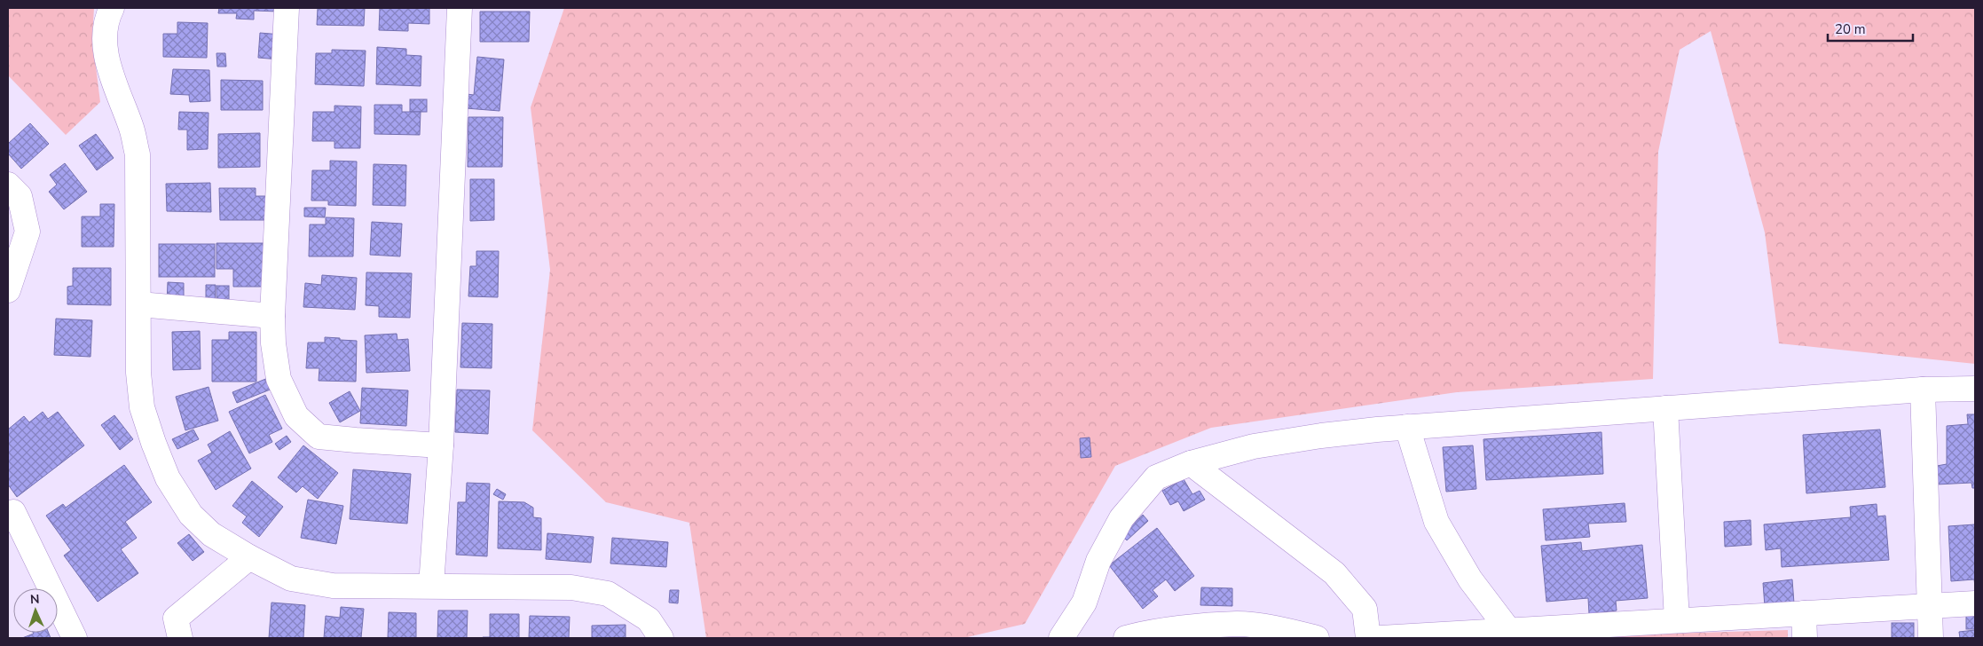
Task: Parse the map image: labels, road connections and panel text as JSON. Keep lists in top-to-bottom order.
{
  "scale_bar": "20 m",
  "north": "top"
}
